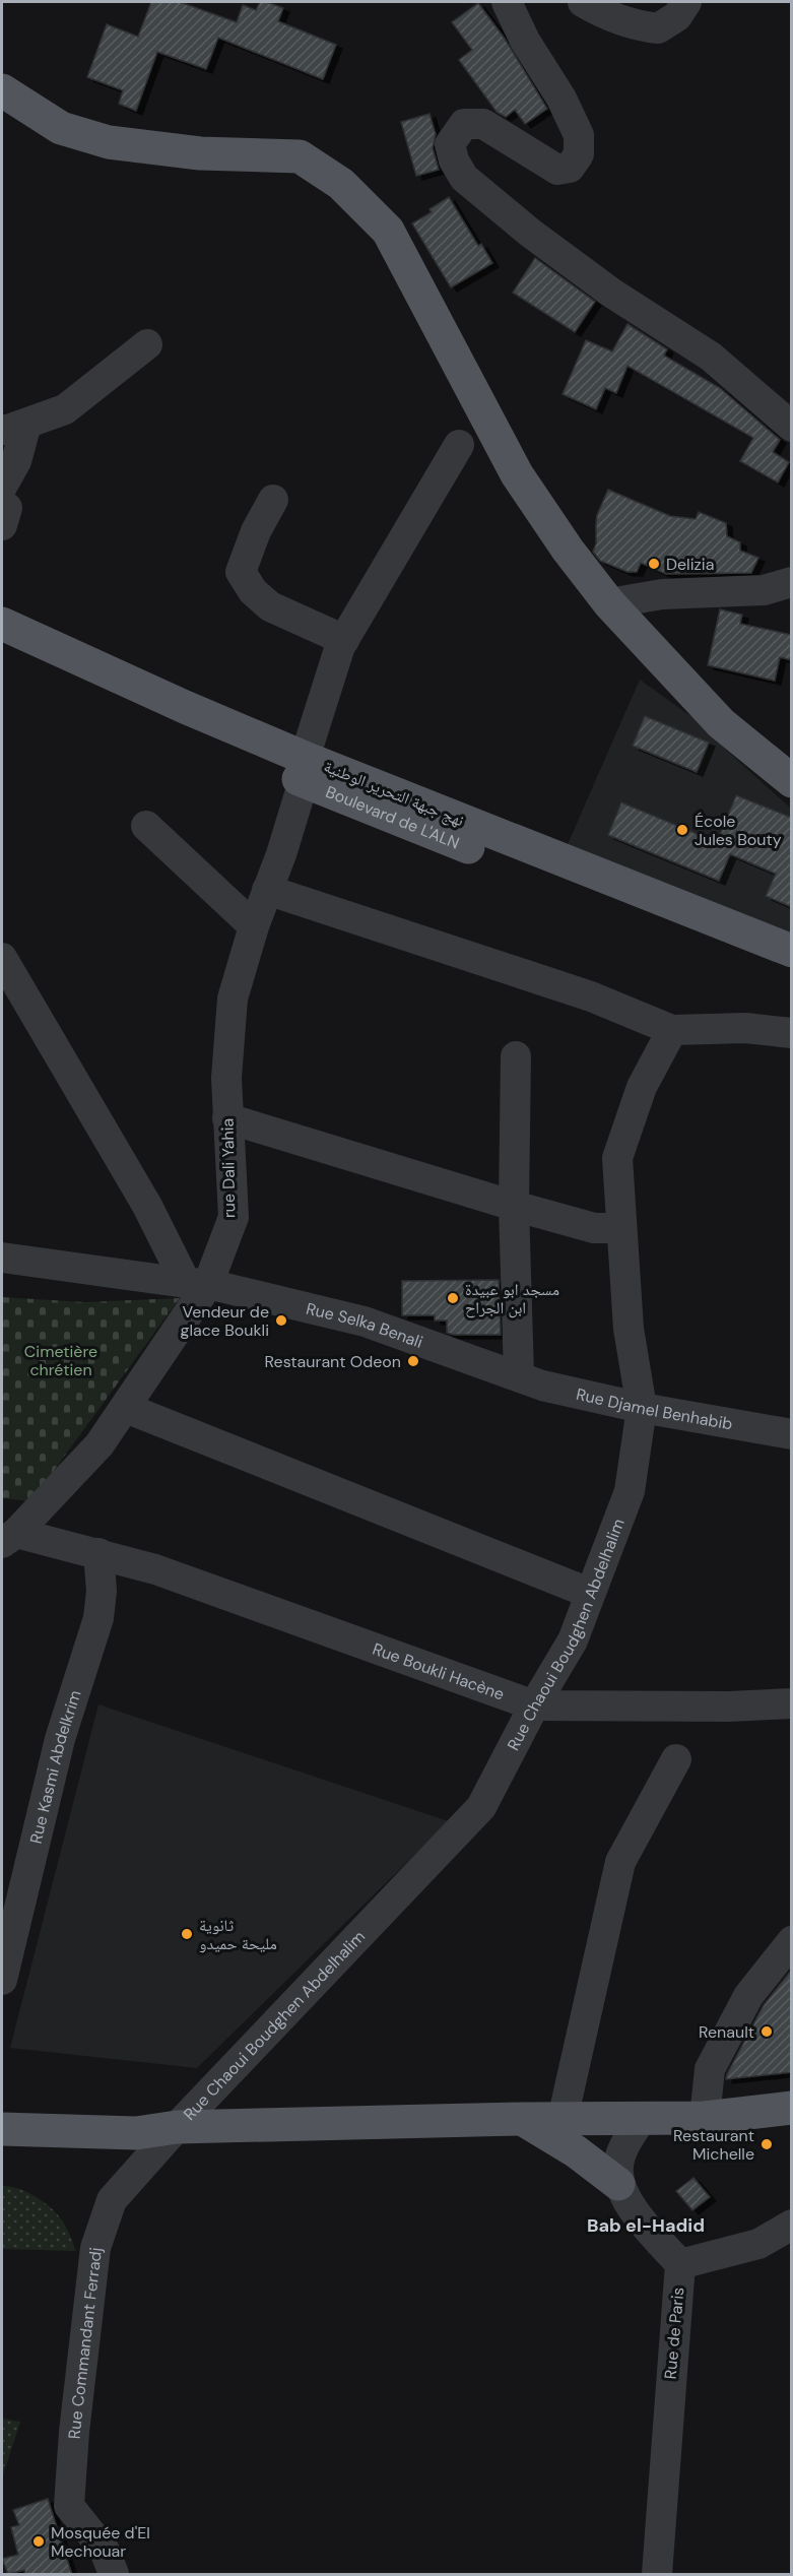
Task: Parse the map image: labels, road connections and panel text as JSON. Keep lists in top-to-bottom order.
{
  "streets": {
    "main road": ["نهج جبهة التحرير الوطنية", "Boulevard de L'ALN"],
    "street": [
      "rue Dali Yahia",
      "Rue Selka Benali",
      "Rue Djamel Benhabib",
      "Rue Chaoui Boudghen Abdelhalim",
      "Rue Boukli Hacène",
      "Rue Kasmi Abdelkrim",
      "Rue de Paris",
      "Rue Commandant Ferradj"
    ]
  },
  "crossings": [
    ["نهج جبهة التحرير الوطنية", "Boulevard de L'ALN"],
    ["نهج جبهة التحرير الوطنية", "rue Dali Yahia"],
    ["Boulevard de L'ALN", "rue Dali Yahia"],
    ["rue Dali Yahia", "Rue Selka Benali"],
    ["rue Dali Yahia", "Rue Boukli Hacène"],
    ["Rue Selka Benali", "Rue Djamel Benhabib"],
    ["Rue Djamel Benhabib", "Rue Chaoui Boudghen Abdelhalim"],
    ["Rue Chaoui Boudghen Abdelhalim", "Rue Boukli Hacène"],
    ["Rue Chaoui Boudghen Abdelhalim", "Rue Commandant Ferradj"],
    ["Rue Boukli Hacène", "Rue Kasmi Abdelkrim"]
  ],
  "districts": ["Bab el-Hadid"],
  "parks": ["Cimetière chrétien"],
  "places": [
    "Delizia",
    "École Jules Bouty",
    "مسجد ابو عبيدة ابن الجراح",
    "Vendeur de glace Boukli",
    "Restaurant Odeon",
    "ثانوية مليحة حميدو",
    "Renault",
    "Restaurant Michelle",
    "Mosquée d'El Mechouar"
  ]
}
